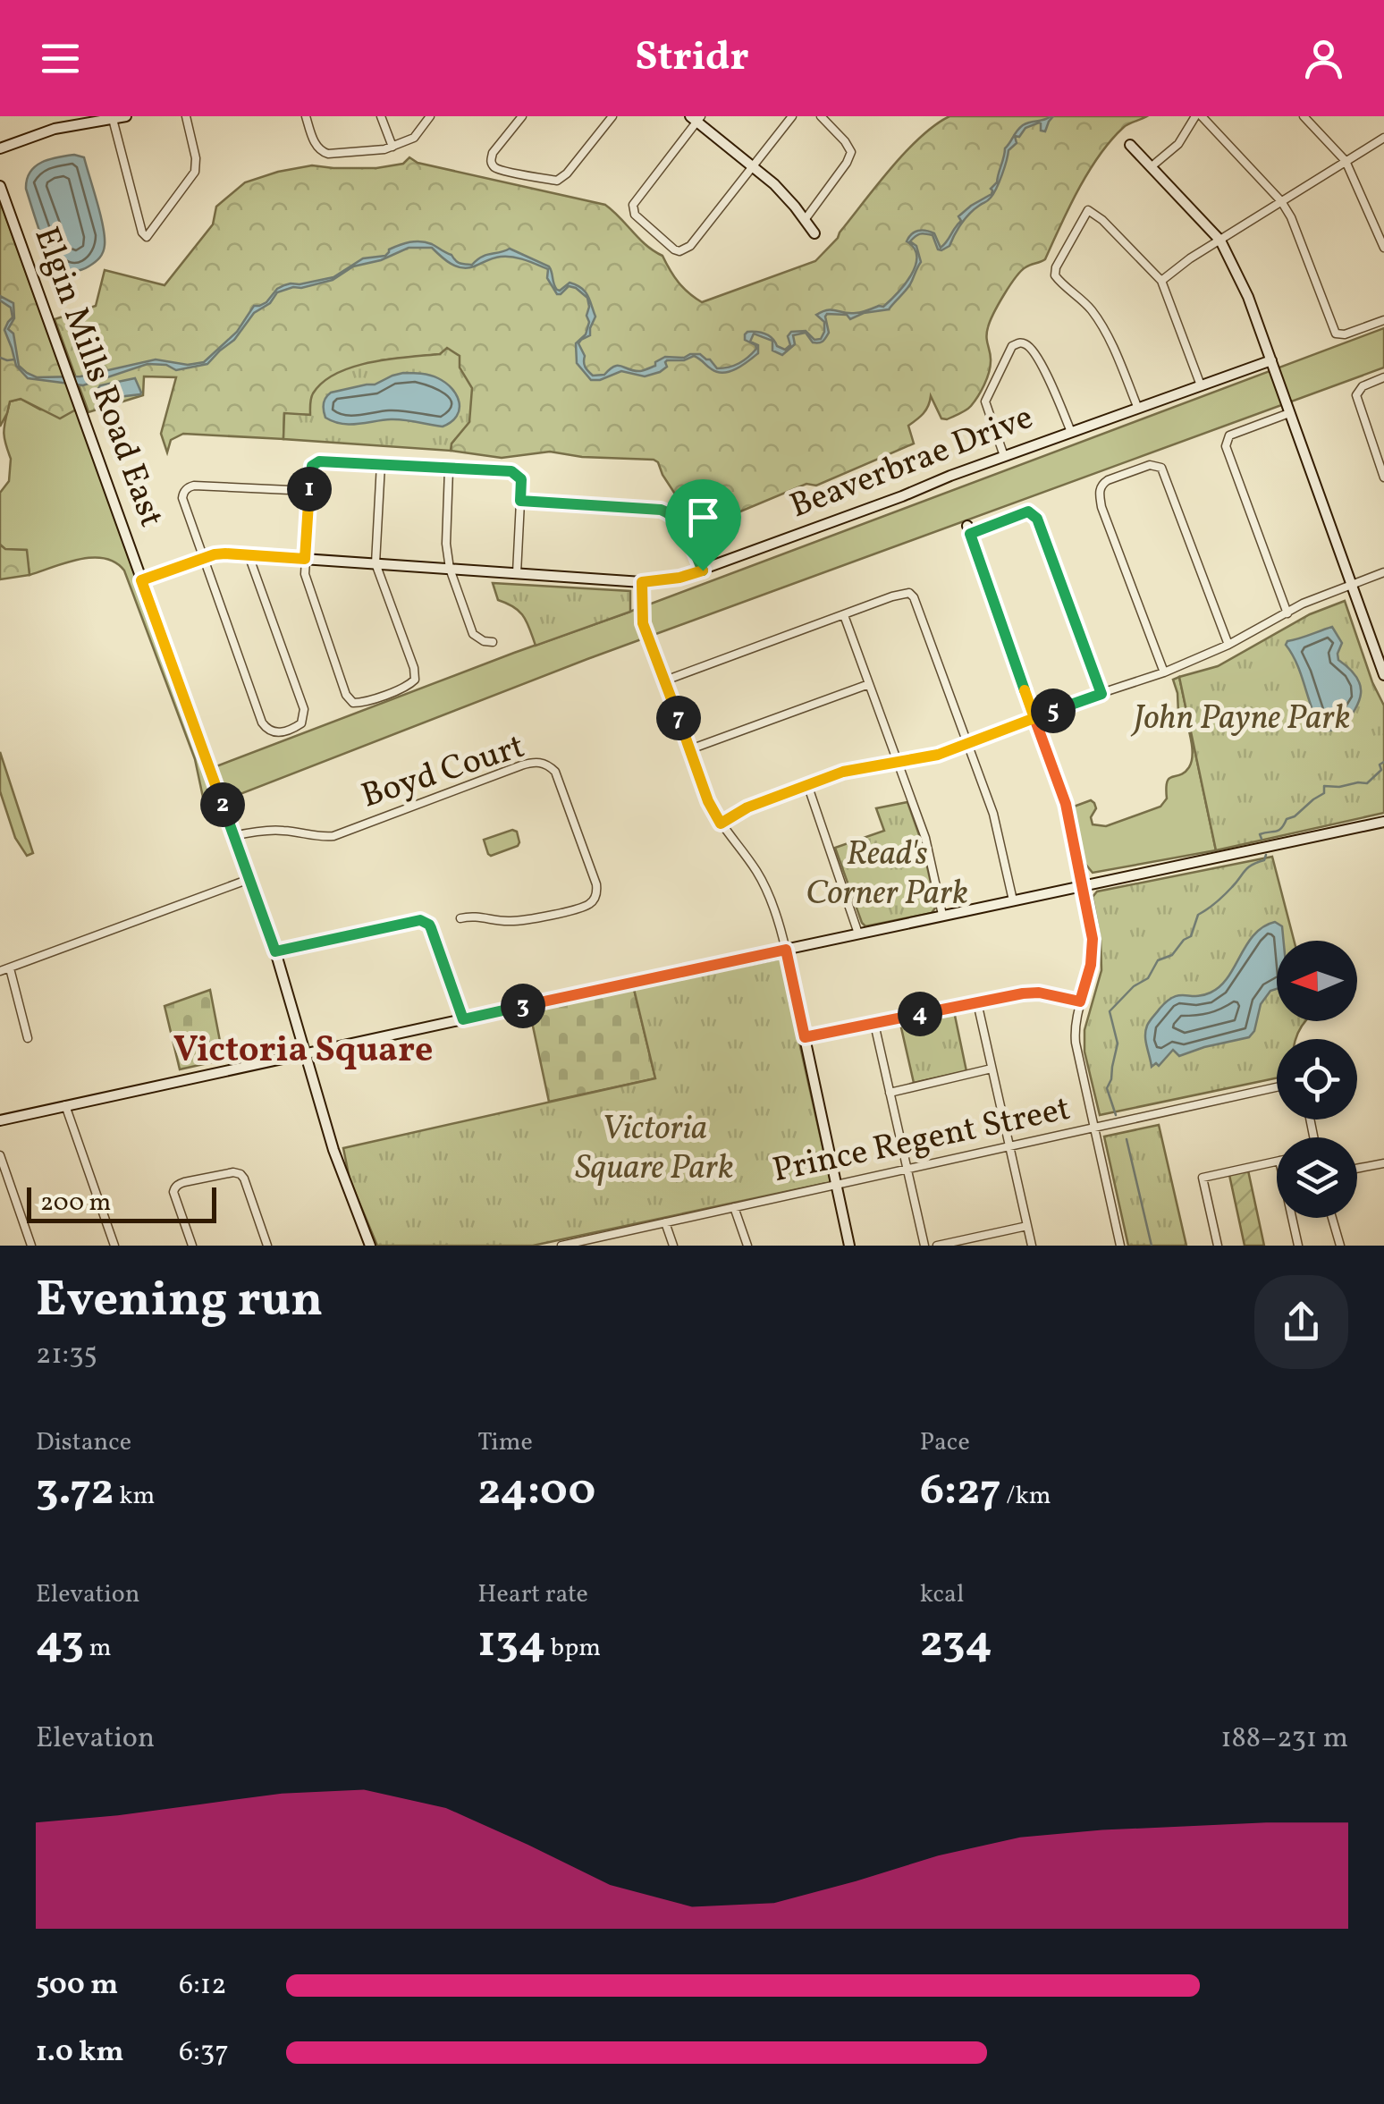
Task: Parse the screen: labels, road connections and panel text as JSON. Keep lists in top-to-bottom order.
{
  "streets": {
    "street": [
      "Elgin Mills Road East",
      "Beaverbrae Drive",
      "Boyd Court",
      "Prince Regent Street"
    ]
  },
  "crossings": [
    ["Elgin Mills Road East", "Beaverbrae Drive"],
    ["Elgin Mills Road East", "Boyd Court"]
  ],
  "districts": ["Victoria Square"],
  "parks": ["John Payne Park", "Read's Corner Park", "Victoria Square Park"],
  "scale_bar": "200 m",
  "north": "left",
  "page": {
    "header": "Stridr",
    "pins": [
      "1",
      "5",
      "7",
      "2",
      "3",
      "4"
    ],
    "scale": "200 m",
    "heading": ["Evening run", "21:35"],
    "stats": [
      ["Distance", "3.72 km"],
      ["Time", "24:00"],
      ["Pace", "6:27 /km"],
      ["Elevation", "43 m"],
      ["Heart rate", "134 bpm"],
      ["kcal", "234"]
    ],
    "chart": ["Elevation", "188–231 m"],
    "list": [
      {
        "name": "500 m",
        "note": "6:12"
      },
      {
        "name": "1.0 km",
        "note": "6:37"
      }
    ]
  }
}
